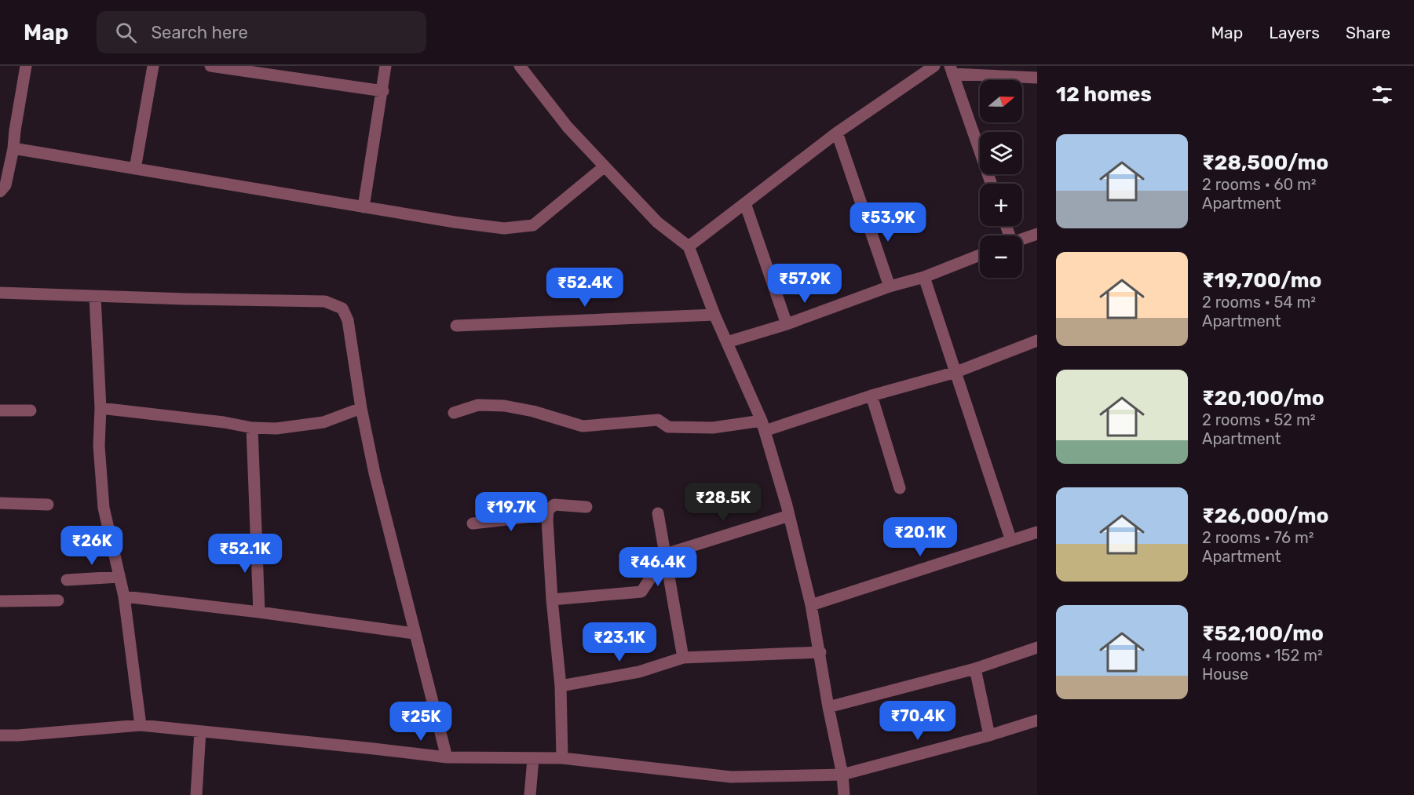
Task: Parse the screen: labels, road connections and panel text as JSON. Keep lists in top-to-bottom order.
{
  "north": "right",
  "page": {
    "header": "Map",
    "search": "Search here",
    "nav": ["Map", "Layers", "Share"],
    "heading": "12 homes",
    "map_buttons": ["+", "−"],
    "list": [
      {
        "name": "₹28,500/mo",
        "note": "2 rooms · 60 m² · Apartment"
      },
      {
        "name": "₹19,700/mo",
        "note": "2 rooms · 54 m² · Apartment"
      },
      {
        "name": "₹20,100/mo",
        "note": "2 rooms · 52 m² · Apartment"
      },
      {
        "name": "₹26,000/mo",
        "note": "2 rooms · 76 m² · Apartment"
      },
      {
        "name": "₹52,100/mo",
        "note": "4 rooms · 152 m² · House"
      }
    ],
    "price": [
      "₹53.9K",
      "₹57.9K",
      "₹52.4K",
      "₹28.5K",
      "₹19.7K",
      "₹20.1K",
      "₹26K",
      "₹52.1K",
      "₹46.4K",
      "₹23.1K",
      "₹70.4K",
      "₹25K"
    ]
  }
}
